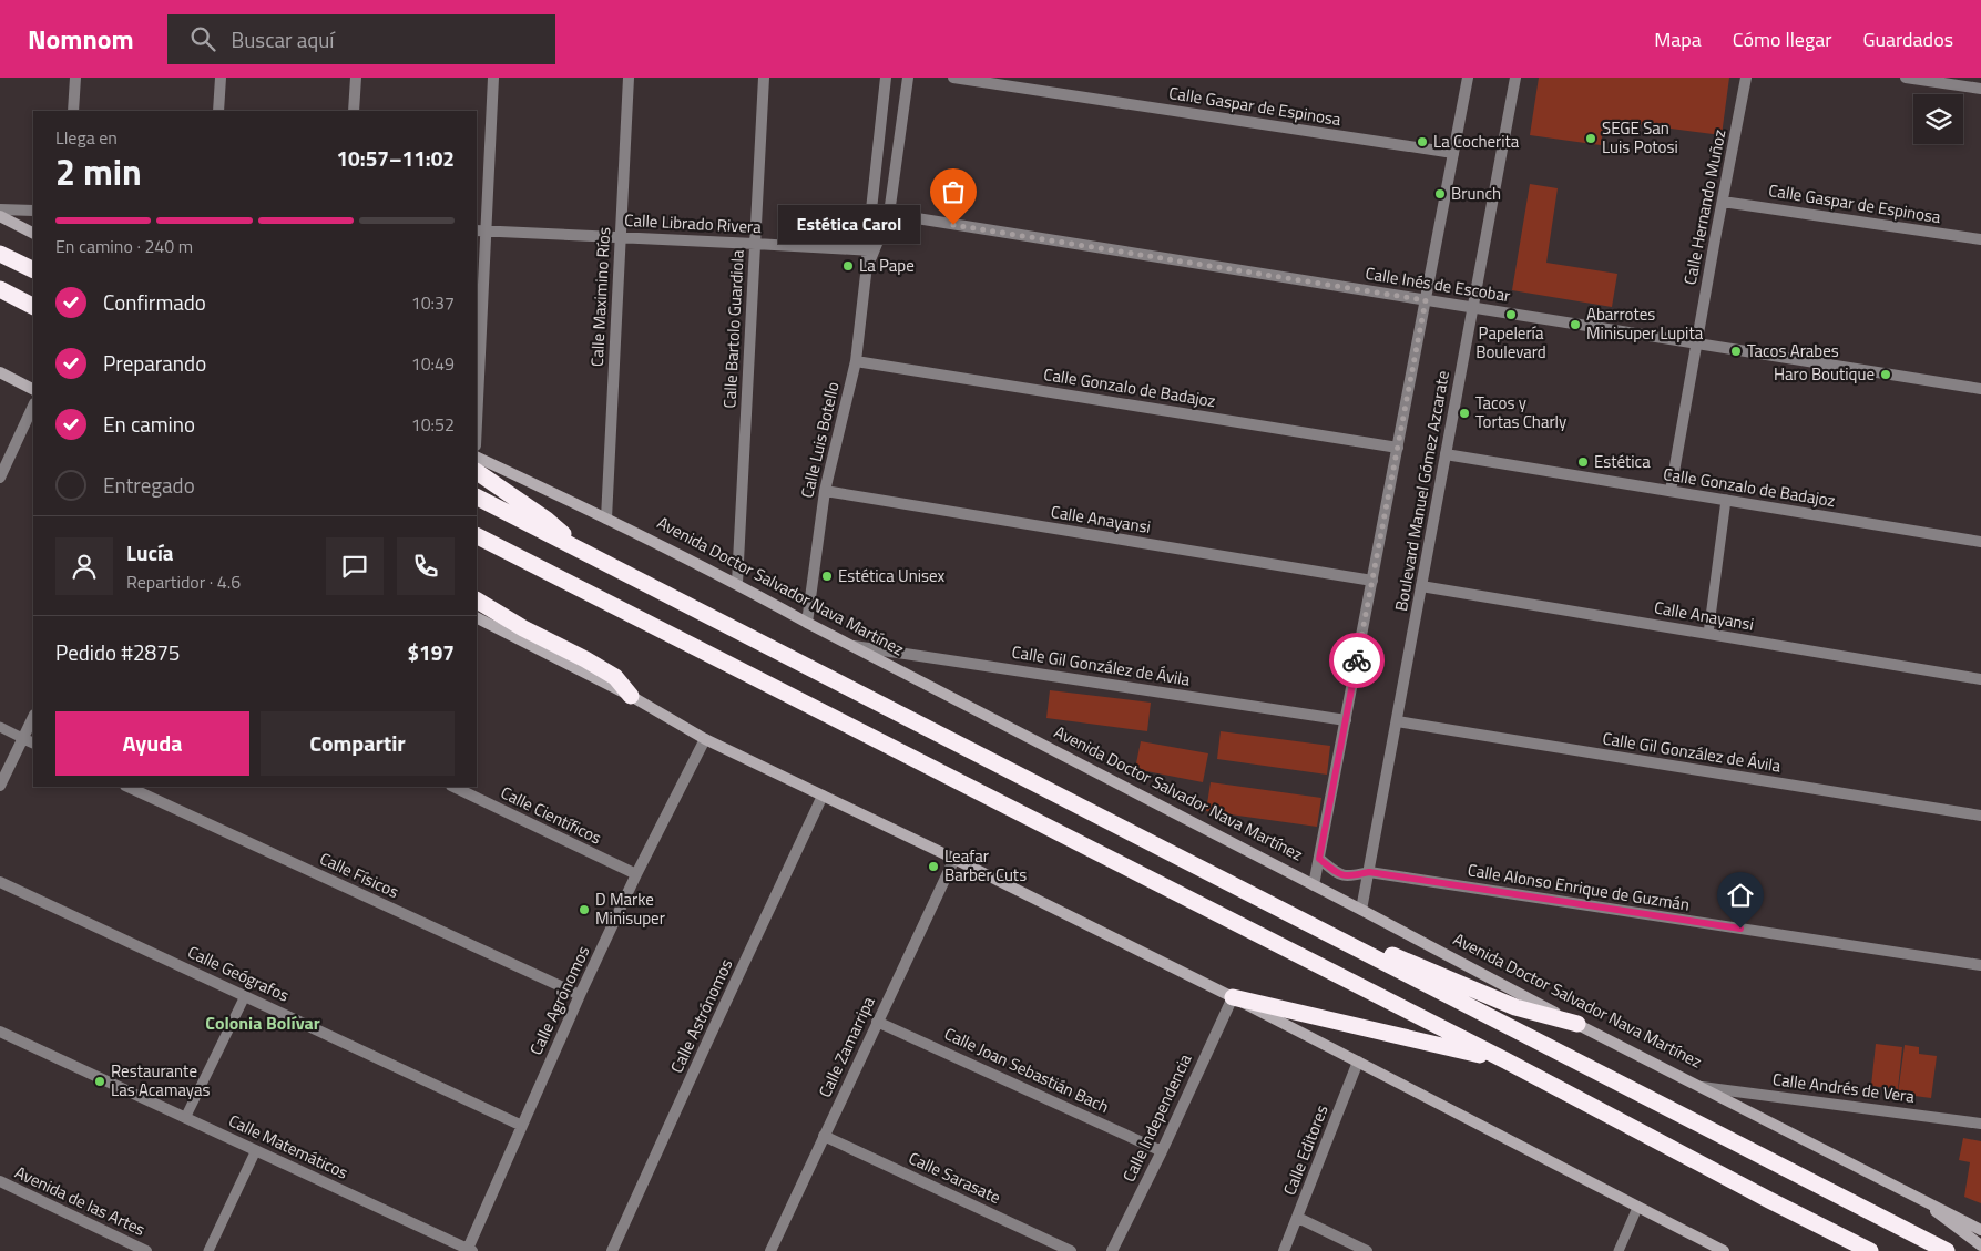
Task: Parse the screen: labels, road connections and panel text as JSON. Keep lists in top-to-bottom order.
{
  "streets": {
    "main road": ["Avenida Doctor Salvador Nava Martínez"],
    "street": [
      "Calle Gaspar de Espinosa",
      "Calle Hernando Muñoz",
      "Calle Librado Rivera",
      "Calle Inés de Escobar",
      "Calle Maximino Ríos",
      "Calle Bartolo Guardiola",
      "Calle Gonzalo de Badajoz",
      "Calle Luis Botello",
      "Boulevard Manuel Gómez Azcarate",
      "Calle Anayansi",
      "Calle Gil González de Ávila",
      "Calle Científicos",
      "Calle Físicos",
      "Calle Alonso Enrique de Guzmán",
      "Calle Geógrafos",
      "Calle Agrónomos",
      "Calle Astrónomos",
      "Calle Zamarripa",
      "Calle Joan Sebastián Bach",
      "Calle Andrés de Vera",
      "Calle Independencia",
      "Calle Matemáticos",
      "Calle Editores",
      "Calle Sarasate",
      "Avenida de las Artes"
    ]
  },
  "crossings": [
    ["Calle Gaspar de Espinosa", "Calle Hernando Muñoz"],
    ["Calle Gaspar de Espinosa", "Boulevard Manuel Gómez Azcarate"],
    ["Calle Hernando Muñoz", "Calle Inés de Escobar"],
    ["Calle Hernando Muñoz", "Calle Gonzalo de Badajoz"],
    ["Calle Librado Rivera", "Calle Maximino Ríos"],
    ["Calle Librado Rivera", "Calle Bartolo Guardiola"],
    ["Calle Librado Rivera", "Calle Luis Botello"],
    ["Calle Inés de Escobar", "Calle Luis Botello"],
    ["Calle Inés de Escobar", "Boulevard Manuel Gómez Azcarate"],
    ["Calle Maximino Ríos", "Avenida Doctor Salvador Nava Martínez"],
    ["Calle Bartolo Guardiola", "Avenida Doctor Salvador Nava Martínez"],
    ["Calle Gonzalo de Badajoz", "Calle Luis Botello"],
    ["Calle Gonzalo de Badajoz", "Boulevard Manuel Gómez Azcarate"],
    ["Calle Luis Botello", "Calle Anayansi"],
    ["Calle Luis Botello", "Avenida Doctor Salvador Nava Martínez"],
    ["Boulevard Manuel Gómez Azcarate", "Calle Anayansi"],
    ["Boulevard Manuel Gómez Azcarate", "Avenida Doctor Salvador Nava Martínez"],
    ["Boulevard Manuel Gómez Azcarate", "Calle Gil González de Ávila"],
    ["Boulevard Manuel Gómez Azcarate", "Calle Alonso Enrique de Guzmán"],
    ["Avenida Doctor Salvador Nava Martínez", "Calle Gil González de Ávila"],
    ["Avenida Doctor Salvador Nava Martínez", "Calle Andrés de Vera"],
    ["Calle Científicos", "Calle Agrónomos"],
    ["Calle Físicos", "Calle Agrónomos"],
    ["Calle Geógrafos", "Calle Agrónomos"],
    ["Calle Agrónomos", "Calle Matemáticos"],
    ["Calle Zamarripa", "Calle Joan Sebastián Bach"],
    ["Calle Zamarripa", "Calle Sarasate"],
    ["Calle Joan Sebastián Bach", "Calle Independencia"]
  ],
  "districts": ["Colonia Bolívar"],
  "places": [
    "SEGE San Luis Potosi",
    "La Cocherita",
    "Brunch",
    "Estética Carol",
    "La Pape",
    "Papelería Boulevard",
    "Abarrotes Minisuper Lupita",
    "Tacos Arabes",
    "Haro Boutique",
    "Tacos y Tortas Charly",
    "Estética",
    "Estética Unisex",
    "Leafar Barber Cuts",
    "D Marke Minisuper",
    "Restaurante Las Acamayas"
  ],
  "page": {
    "header": "Nomnom",
    "search": "Buscar aquí",
    "nav": ["Mapa", "Cómo llegar", "Guardados"],
    "heading": ["2 min", "Llega en", "10:57–11:02"],
    "panel": [
      "Lucía",
      "Repartidor · 4.6",
      "Pedido #2875",
      "$197"
    ],
    "bubble": "Estética Carol",
    "bar": "En camino · 240 m",
    "list": [
      ["Confirmado", "10:37"],
      ["Preparando", "10:49"],
      ["En camino", "10:52"],
      "Entregado"
    ],
    "buttons": ["Ayuda", "Compartir"]
  }
}
